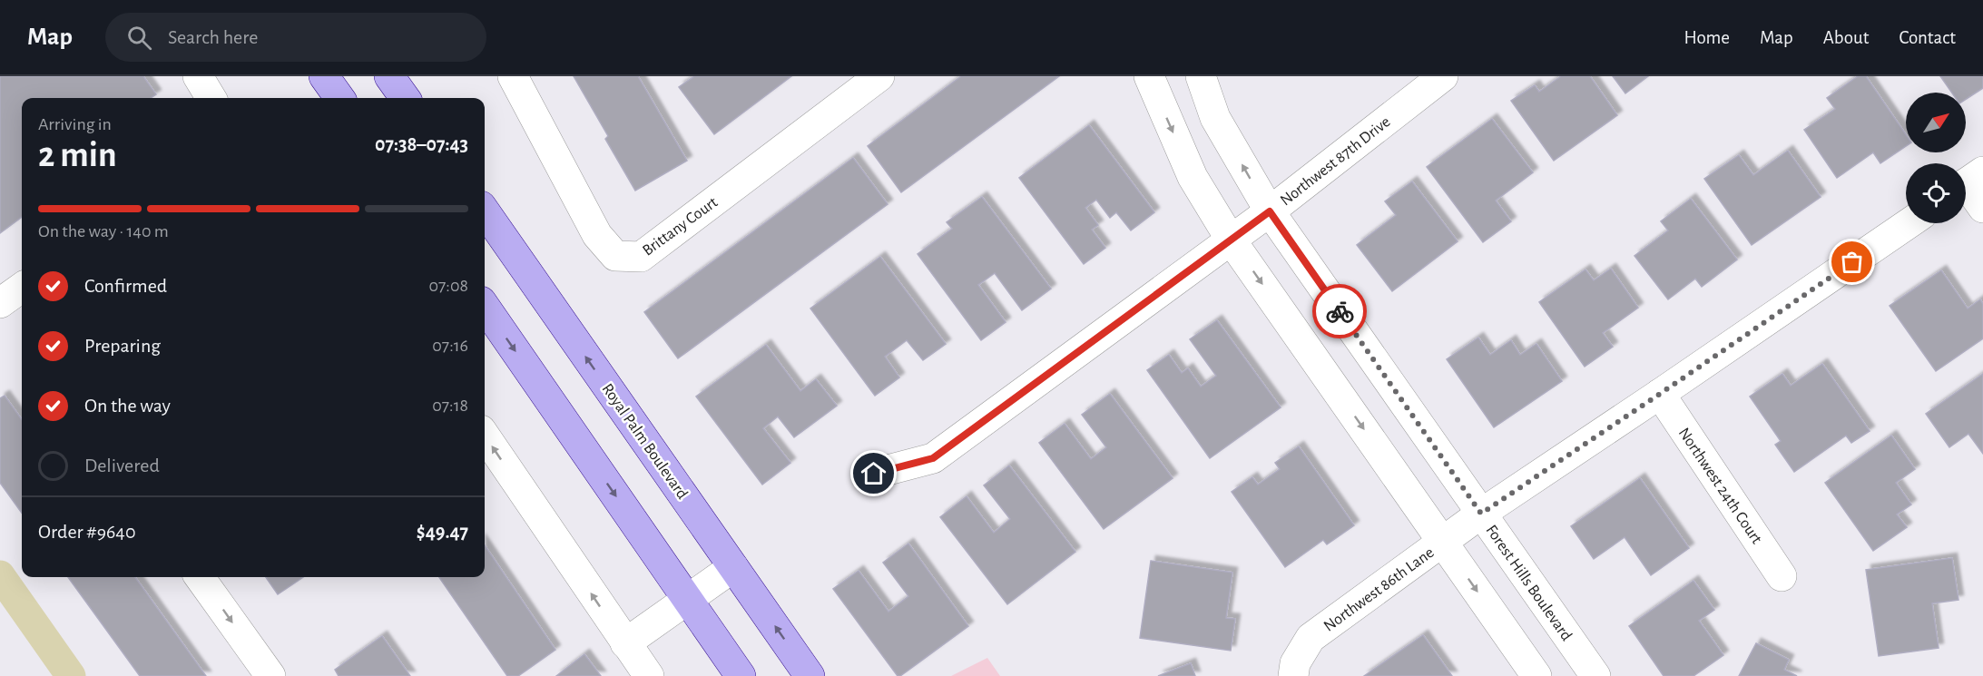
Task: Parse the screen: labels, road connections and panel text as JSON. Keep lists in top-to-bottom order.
{
  "streets": {
    "main road": ["Royal Palm Boulevard"],
    "street": [
      "Northwest 87th Drive",
      "Brittany Court",
      "Northwest 24th Court",
      "Forest Hills Boulevard",
      "Northwest 86th Lane"
    ]
  },
  "crossings": [
    ["Northwest 87th Drive", "Forest Hills Boulevard"],
    ["Northwest 24th Court", "Northwest 86th Lane"],
    ["Forest Hills Boulevard", "Northwest 86th Lane"]
  ],
  "north": "top right",
  "page": {
    "header": "Map",
    "search": "Search here",
    "nav": [
      "Home",
      "Map",
      "About",
      "Contact"
    ],
    "heading": ["2 min", "Arriving in", "07:38–07:43"],
    "panel": ["Order #9640", "$49.47"],
    "bar": "On the way · 140 m",
    "list": [
      ["Confirmed", "07:08"],
      ["Preparing", "07:16"],
      ["On the way", "07:18"],
      "Delivered"
    ]
  }
}
